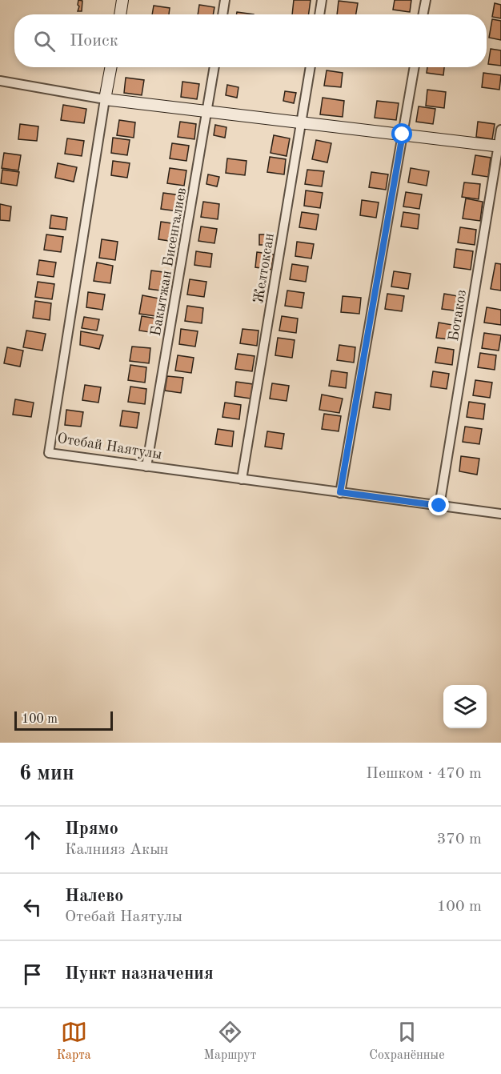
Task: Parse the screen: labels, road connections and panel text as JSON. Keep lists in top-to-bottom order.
{
  "streets": {
    "street": [
      "Бакытжан Бисенгалиев",
      "Желтоксан",
      "Ботакоз",
      "Отебай Наятулы"
    ]
  },
  "crossings": [
    ["Бакытжан Бисенгалиев", "Отебай Наятулы"],
    ["Желтоксан", "Отебай Наятулы"],
    ["Ботакоз", "Отебай Наятулы"]
  ],
  "scale_bar": "100 m",
  "page": {
    "search": "Поиск",
    "scale": "100 m",
    "heading": ["6 мин", "Пешком · 470 m"],
    "list": [
      ["Прямо", "Калнияз Акын", "370 m"],
      ["Налево", "Отебай Наятулы", "100 m"],
      "Пункт назначения"
    ],
    "nav": ["Карта", "Маршрут", "Сохранённые"]
  }
}
